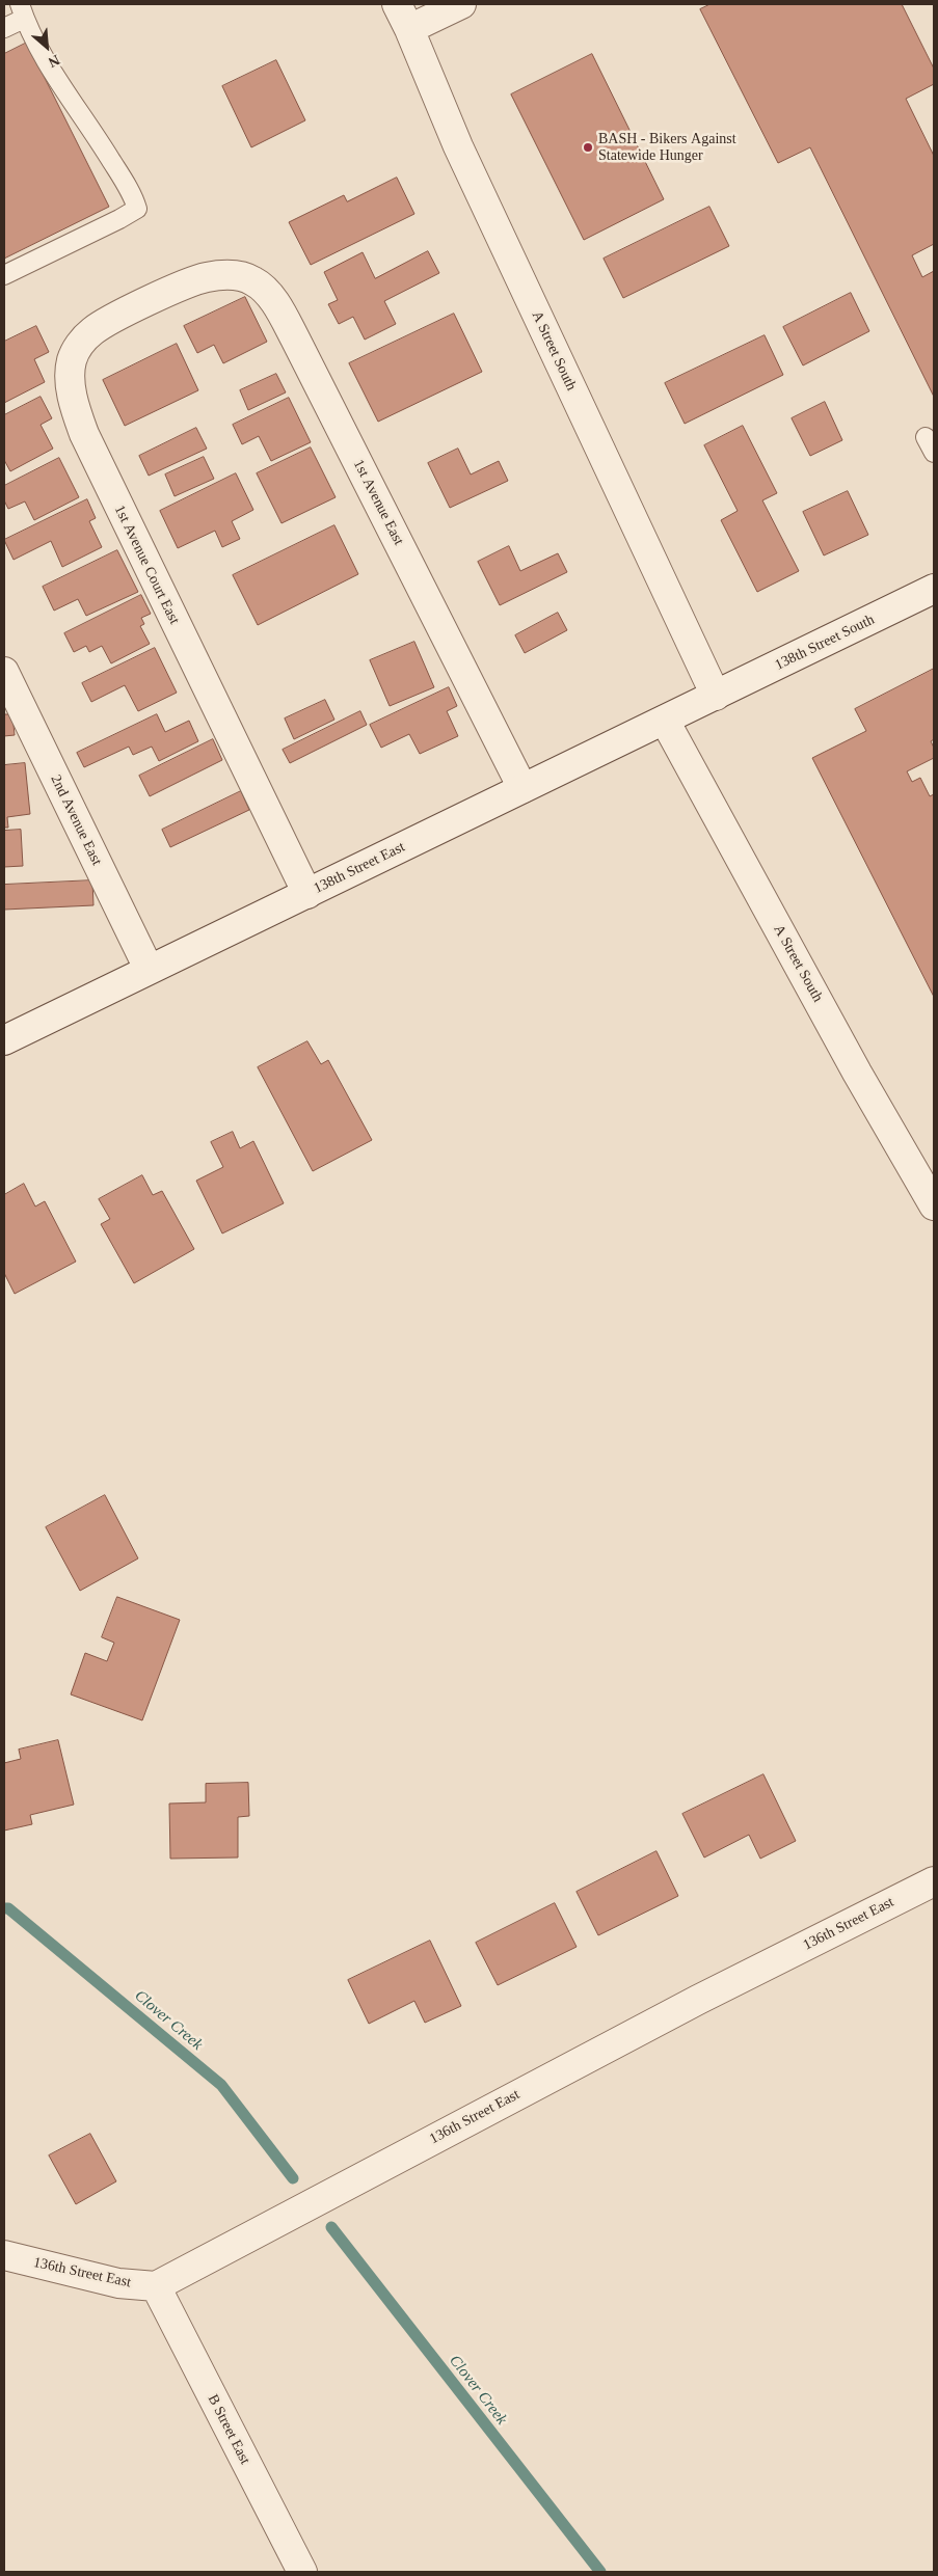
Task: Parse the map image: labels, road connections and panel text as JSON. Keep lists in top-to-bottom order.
{
  "streets": {
    "street": [
      "A Street South",
      "1st Avenue East",
      "1st Avenue Court East",
      "138th Street South",
      "2nd Avenue East",
      "138th Street East",
      "136th Street East",
      "B Street East"
    ]
  },
  "crossings": [
    ["A Street South", "138th Street South"],
    ["A Street South", "138th Street East"],
    ["1st Avenue East", "1st Avenue Court East"],
    ["1st Avenue East", "138th Street East"],
    ["1st Avenue Court East", "138th Street East"],
    ["138th Street South", "138th Street East"],
    ["2nd Avenue East", "138th Street East"],
    ["136th Street East", "B Street East"]
  ],
  "water": ["Clover Creek"],
  "places": ["BASH - Bikers Against Statewide Hunger"],
  "north": "bottom right"
}
